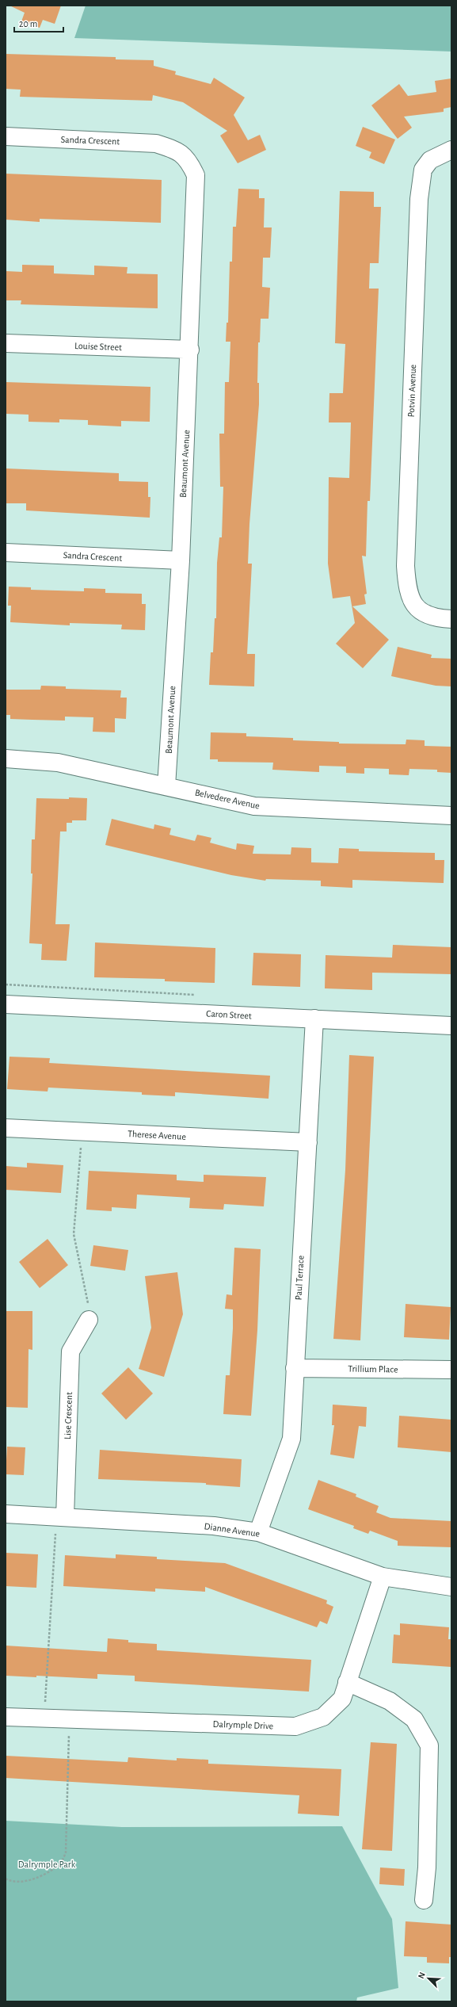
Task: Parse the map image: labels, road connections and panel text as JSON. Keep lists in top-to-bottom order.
{
  "streets": {
    "street": [
      "Sandra Crescent",
      "Louise Street",
      "Potvin Avenue",
      "Beaumont Avenue",
      "Belvedere Avenue",
      "Caron Street",
      "Therese Avenue",
      "Paul Terrace",
      "Trillium Place",
      "Lise Crescent",
      "Dianne Avenue",
      "Dalrymple Drive"
    ]
  },
  "crossings": [
    ["Sandra Crescent", "Beaumont Avenue"],
    ["Louise Street", "Beaumont Avenue"],
    ["Beaumont Avenue", "Belvedere Avenue"],
    ["Caron Street", "Paul Terrace"],
    ["Therese Avenue", "Paul Terrace"],
    ["Paul Terrace", "Trillium Place"],
    ["Paul Terrace", "Dianne Avenue"],
    ["Lise Crescent", "Dianne Avenue"],
    ["Dianne Avenue", "Dalrymple Drive"]
  ],
  "parks": ["Dalrymple Park"],
  "scale_bar": "20 m",
  "north": "top left"
}
